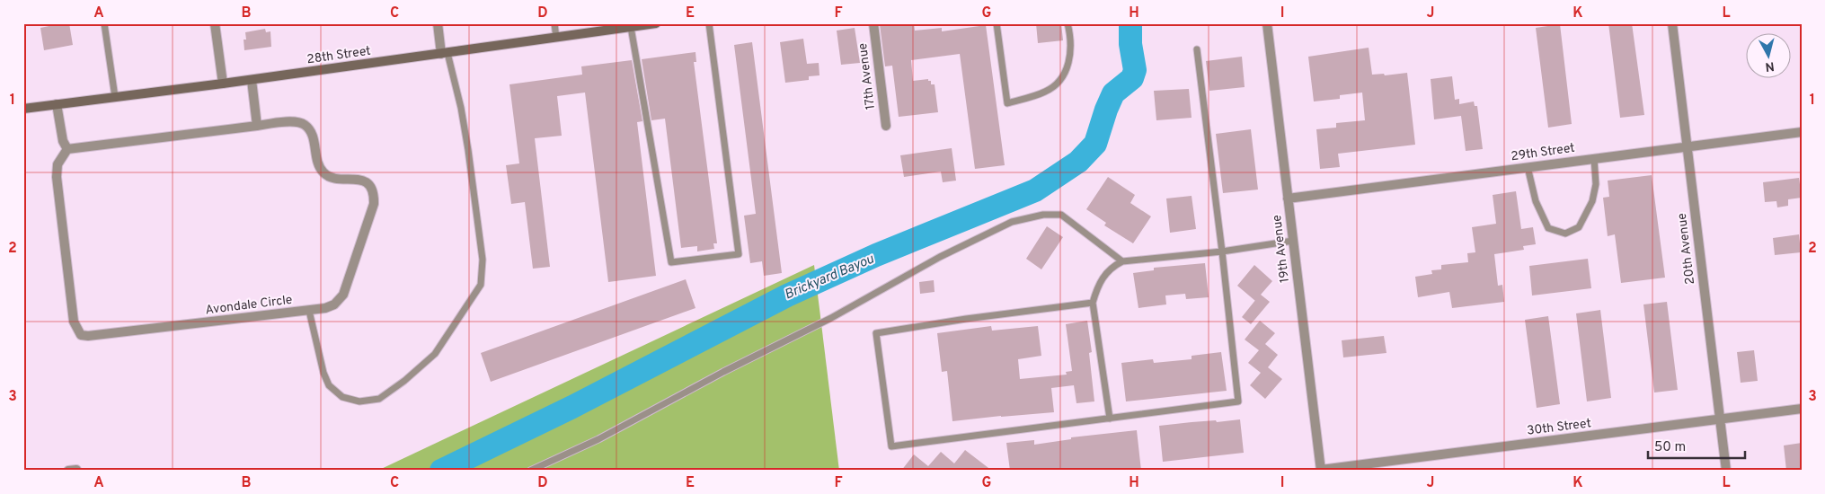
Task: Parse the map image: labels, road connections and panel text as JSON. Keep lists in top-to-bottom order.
{
  "streets": {
    "main road": ["28th Street"],
    "street": [
      "17th Avenue",
      "29th Street",
      "19th Avenue",
      "20th Avenue",
      "Avondale Circle",
      "30th Street"
    ]
  },
  "crossings": [
    ["29th Street", "19th Avenue"],
    ["29th Street", "20th Avenue"],
    ["19th Avenue", "30th Street"],
    ["20th Avenue", "30th Street"]
  ],
  "water": ["Brickyard Bayou"],
  "scale_bar": "50 m",
  "north": "bottom",
  "grid": {
    "columns": [
      "A",
      "B",
      "C",
      "D",
      "E",
      "F",
      "G",
      "H",
      "I",
      "J",
      "K",
      "L"
    ],
    "rows": ["1", "2", "3"]
  }
}
